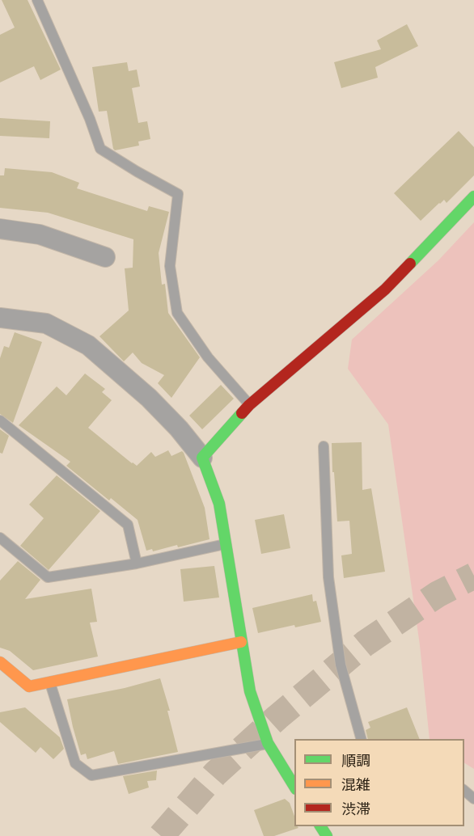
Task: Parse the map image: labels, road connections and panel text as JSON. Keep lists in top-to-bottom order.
{
  "legend": ["順調", "混雑", "渋滞"]
}
